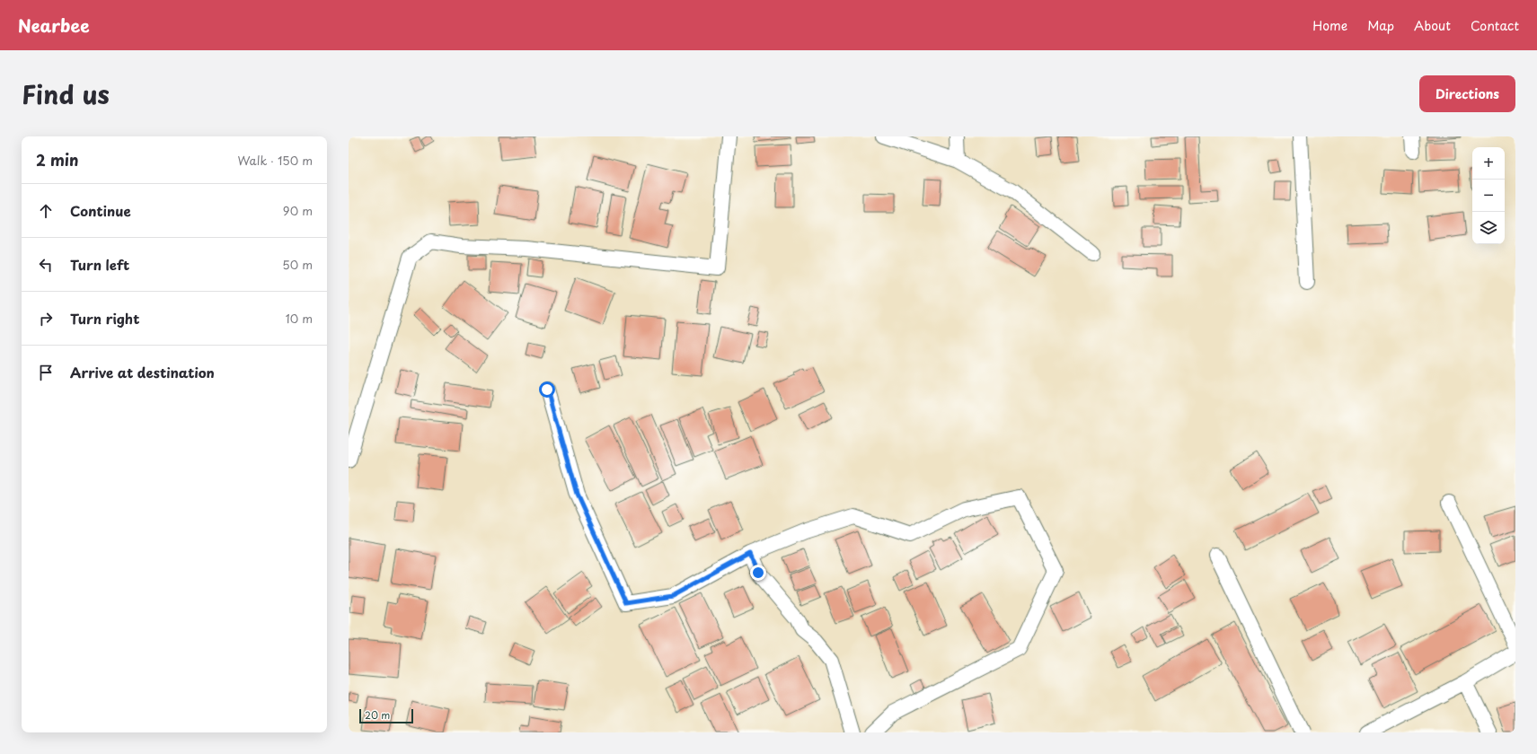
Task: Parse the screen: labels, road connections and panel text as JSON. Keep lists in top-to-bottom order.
{
  "scale_bar": "20 m",
  "page": {
    "header": "Nearbee",
    "nav": [
      "Home",
      "Map",
      "About",
      "Contact"
    ],
    "title": "Find us",
    "buttons": "Directions",
    "heading": ["2 min", "Walk · 150 m"],
    "map_buttons": ["+", "−"],
    "list": [
      ["Continue", "90 m"],
      ["Turn left", "50 m"],
      ["Turn right", "10 m"],
      "Arrive at destination"
    ],
    "scale": "20 m"
  }
}
